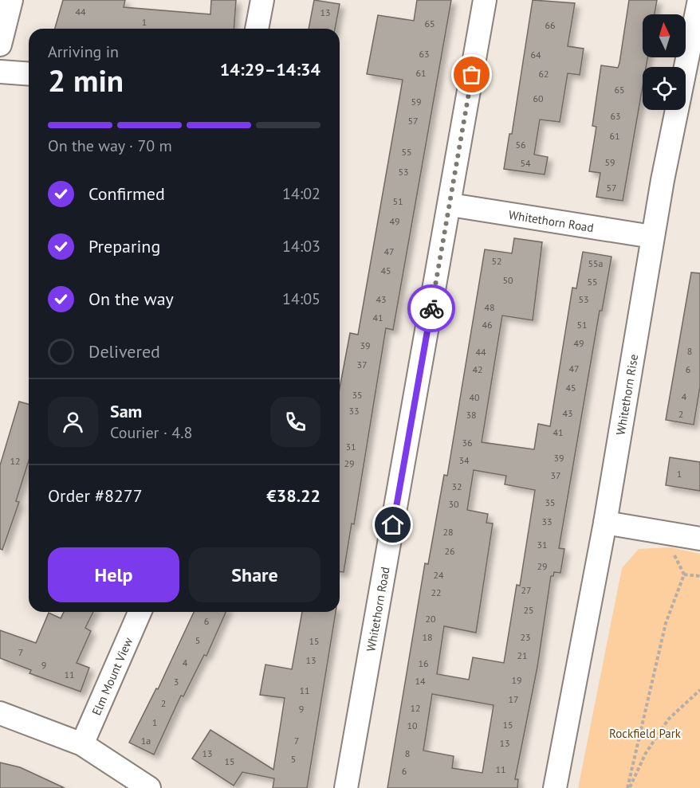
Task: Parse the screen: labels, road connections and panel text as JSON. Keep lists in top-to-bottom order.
{
  "streets": {
    "street": ["Whitethorn Road", "Whitethorn Rise", "Elm Mount View"]
  },
  "crossings": [
    ["Whitethorn Road", "Whitethorn Rise"]
  ],
  "parks": ["Rockfield Park"],
  "house_numbers": [
    "44",
    "13",
    "1",
    "65",
    "66",
    "63",
    "64",
    "61",
    "62",
    "65",
    "60",
    "59",
    "63",
    "57",
    "61",
    "56",
    "55",
    "59",
    "54",
    "53",
    "57",
    "51",
    "49",
    "47",
    "52",
    "55a",
    "45",
    "50",
    "55",
    "43",
    "53",
    "48",
    "41",
    "46",
    "51",
    "49",
    "39",
    "8",
    "44",
    "37",
    "47",
    "42",
    "6",
    "45",
    "35",
    "4",
    "40",
    "33",
    "43",
    "2",
    "38",
    "41",
    "36",
    "31",
    "39",
    "34",
    "12",
    "29",
    "1",
    "37",
    "32",
    "35",
    "30",
    "33",
    "28",
    "31",
    "26",
    "29",
    "24",
    "27",
    "22",
    "25",
    "20",
    "6",
    "18",
    "23",
    "5",
    "15",
    "7",
    "21",
    "13",
    "4",
    "16",
    "9",
    "11",
    "19",
    "14",
    "3",
    "11",
    "17",
    "2",
    "12",
    "9",
    "1",
    "15",
    "10",
    "1a",
    "7",
    "13",
    "13",
    "8",
    "5",
    "15",
    "11",
    "6"
  ],
  "north": "top",
  "page": {
    "heading": ["2 min", "Arriving in", "14:29–14:34"],
    "panel": [
      "Sam",
      "Courier · 4.8",
      "Order #8277",
      "€38.22"
    ],
    "bar": "On the way · 70 m",
    "list": [
      ["Confirmed", "14:02"],
      ["Preparing", "14:03"],
      ["On the way", "14:05"],
      "Delivered"
    ],
    "buttons": ["Help", "Share"]
  }
}
